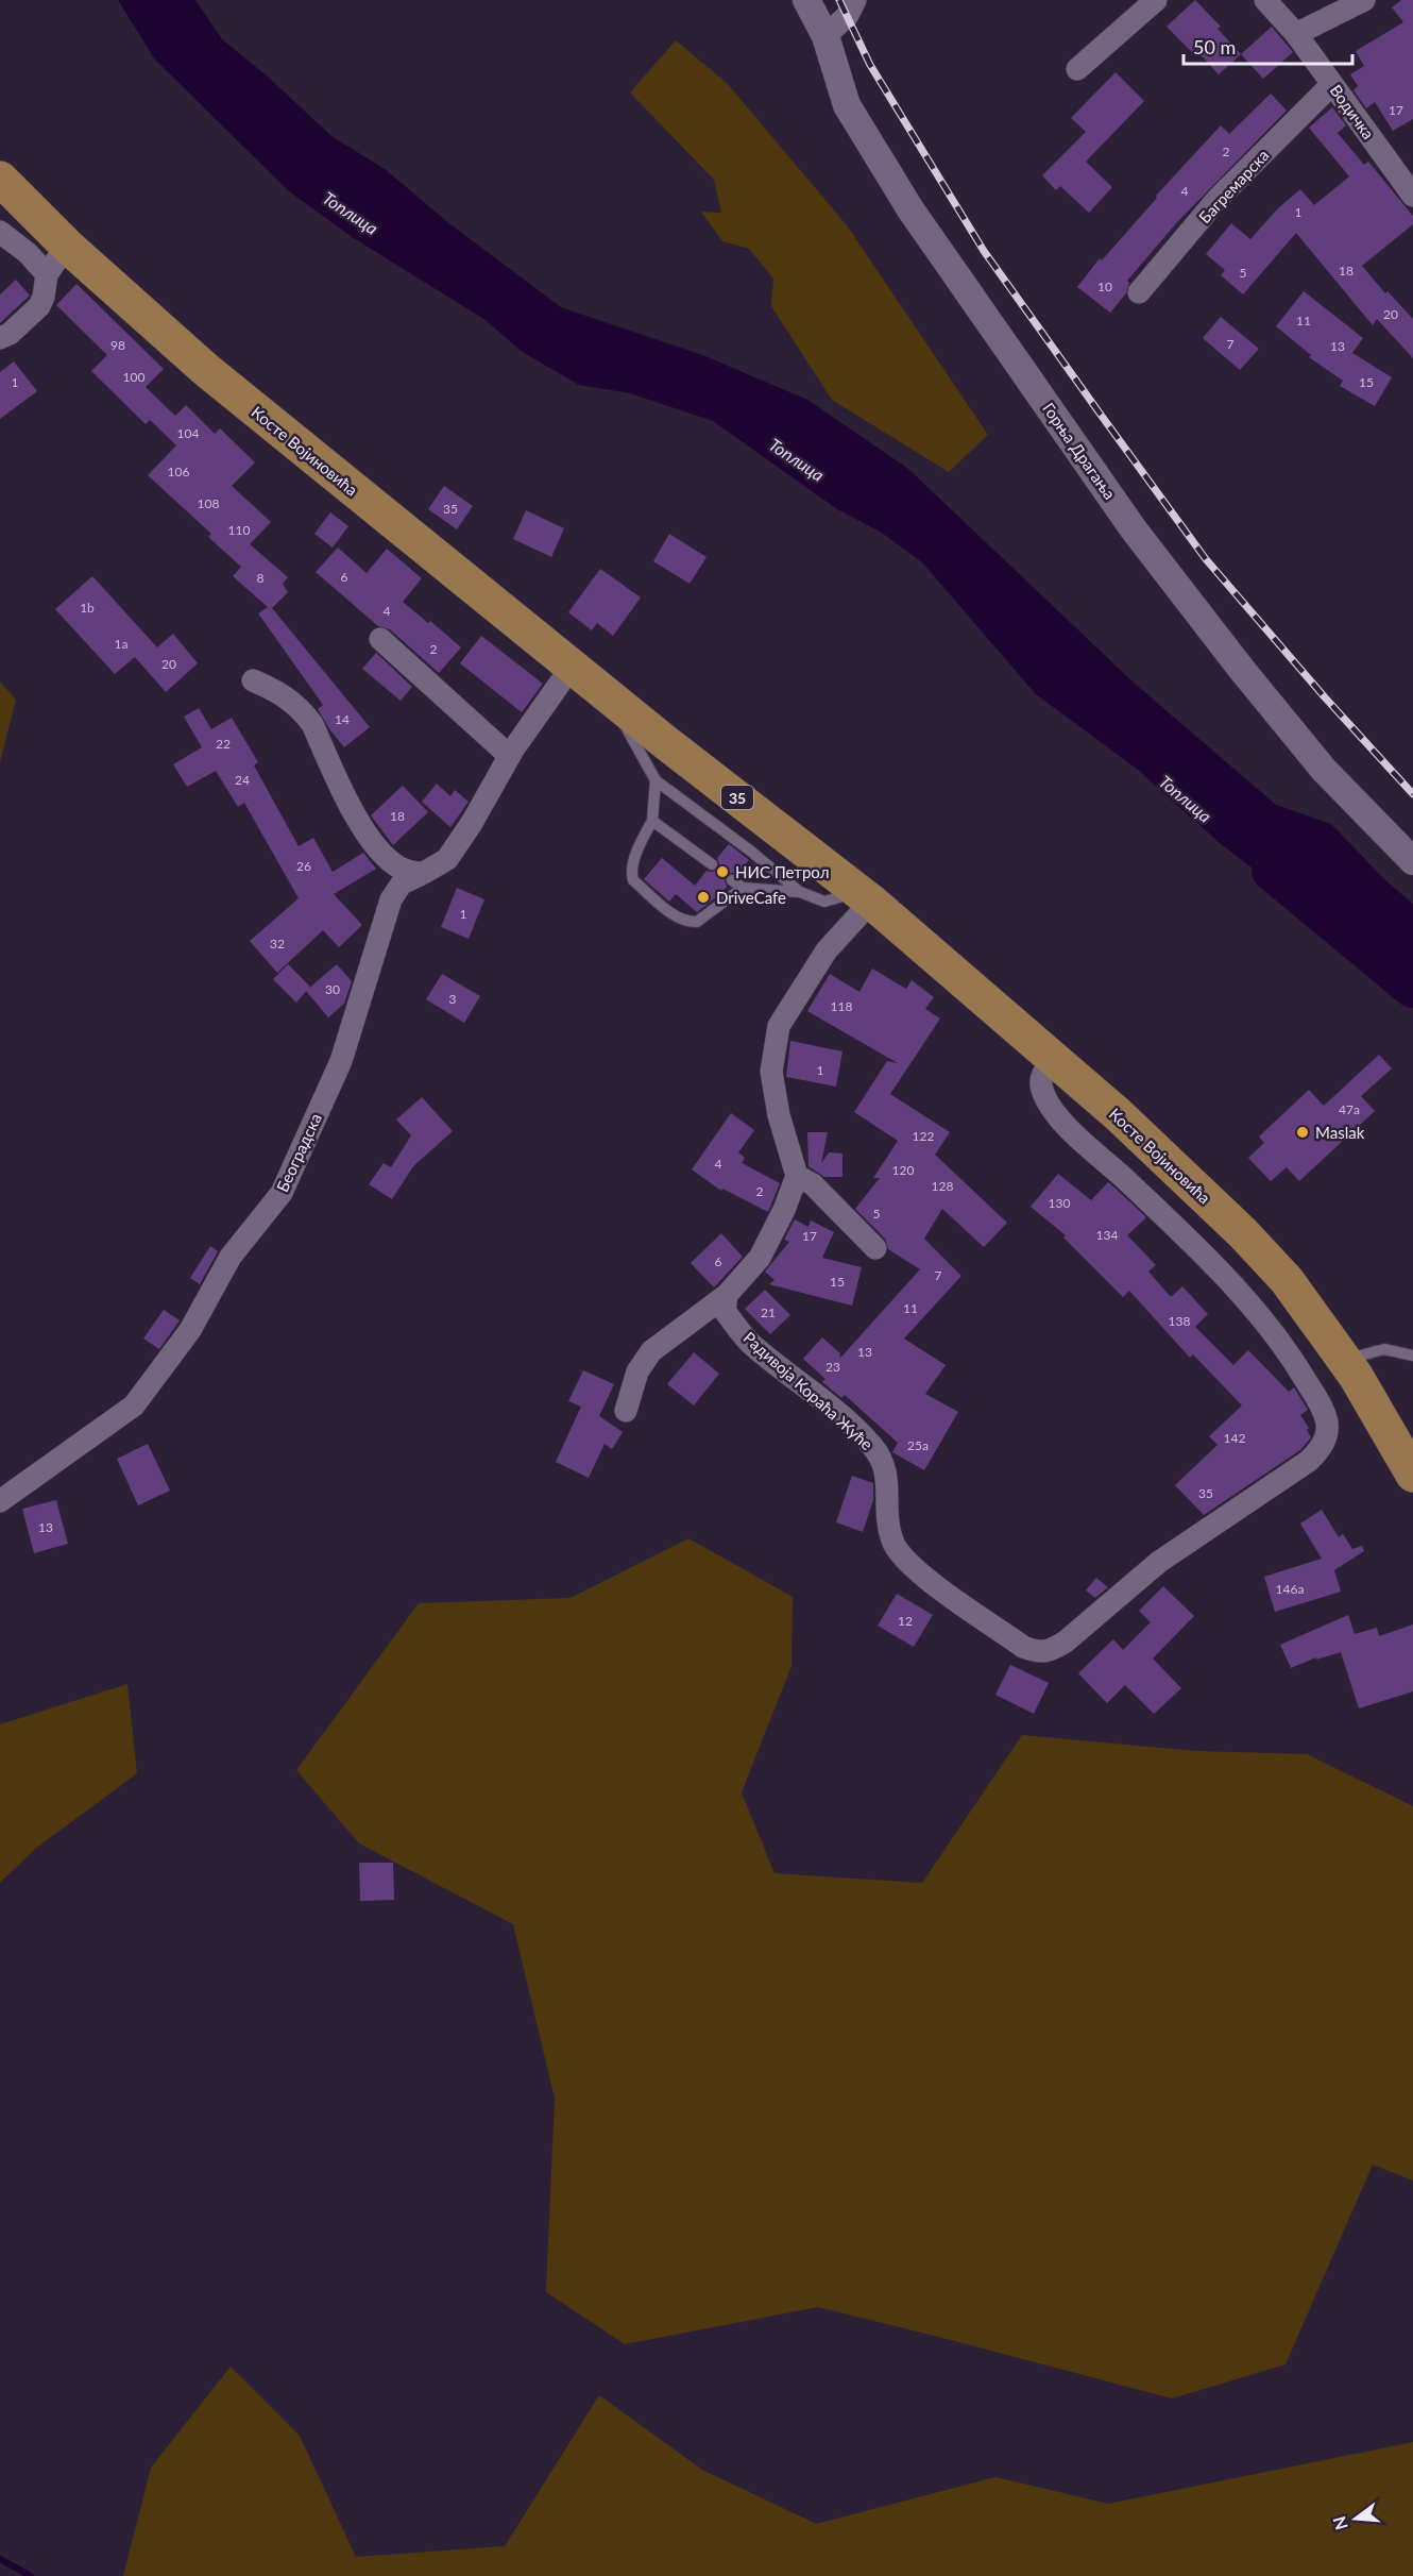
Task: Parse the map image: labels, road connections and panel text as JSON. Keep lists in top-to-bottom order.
{
  "streets": {
    "main road": ["Косте Војиновића", "35"],
    "street": [
      "Водичка",
      "Багремарска",
      "Горња Драгања",
      "Београдска",
      "Радивоја Кораћа Жуће"
    ]
  },
  "crossings": [
    ["Водичка", "Багремарска"],
    ["Косте Војиновића", "Београдска"],
    ["Косте Војиновића", "Радивоја Кораћа Жуће"]
  ],
  "water": ["Топлица"],
  "places": ["НИС Петрол", "DriveCafe", "Maslak"],
  "house_numbers": [
    "17",
    "2",
    "4",
    "1",
    "18",
    "5",
    "10",
    "20",
    "11",
    "7",
    "98",
    "13",
    "100",
    "1",
    "15",
    "104",
    "106",
    "108",
    "35",
    "110",
    "6",
    "8",
    "1b",
    "4",
    "1a",
    "2",
    "20",
    "14",
    "22",
    "24",
    "18",
    "26",
    "1",
    "32",
    "30",
    "3",
    "118",
    "1",
    "47a",
    "122",
    "4",
    "120",
    "128",
    "2",
    "130",
    "5",
    "134",
    "17",
    "6",
    "7",
    "15",
    "11",
    "21",
    "138",
    "13",
    "23",
    "142",
    "25a",
    "35",
    "13",
    "146a",
    "12"
  ],
  "scale_bar": "50 m",
  "north": "left"
}
